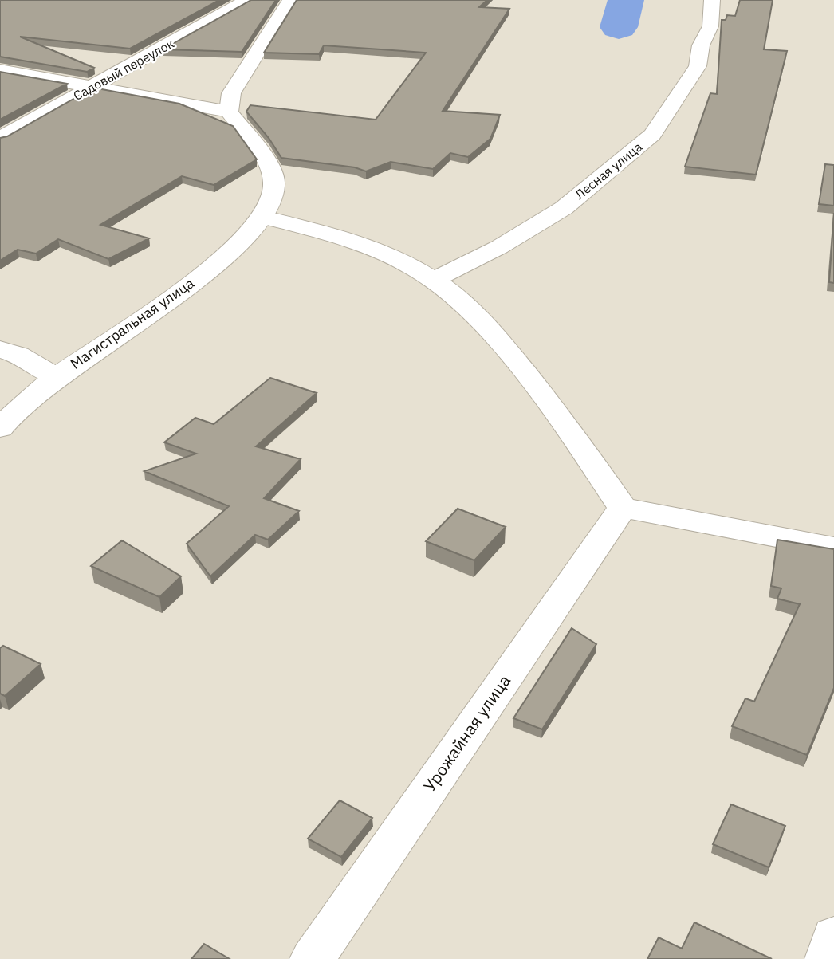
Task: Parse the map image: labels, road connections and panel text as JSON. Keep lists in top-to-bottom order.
{
  "streets": {
    "street": [
      "Садовый переулок",
      "Лесная улица",
      "Магистральная улица",
      "Урожайная улица"
    ]
  }
}
